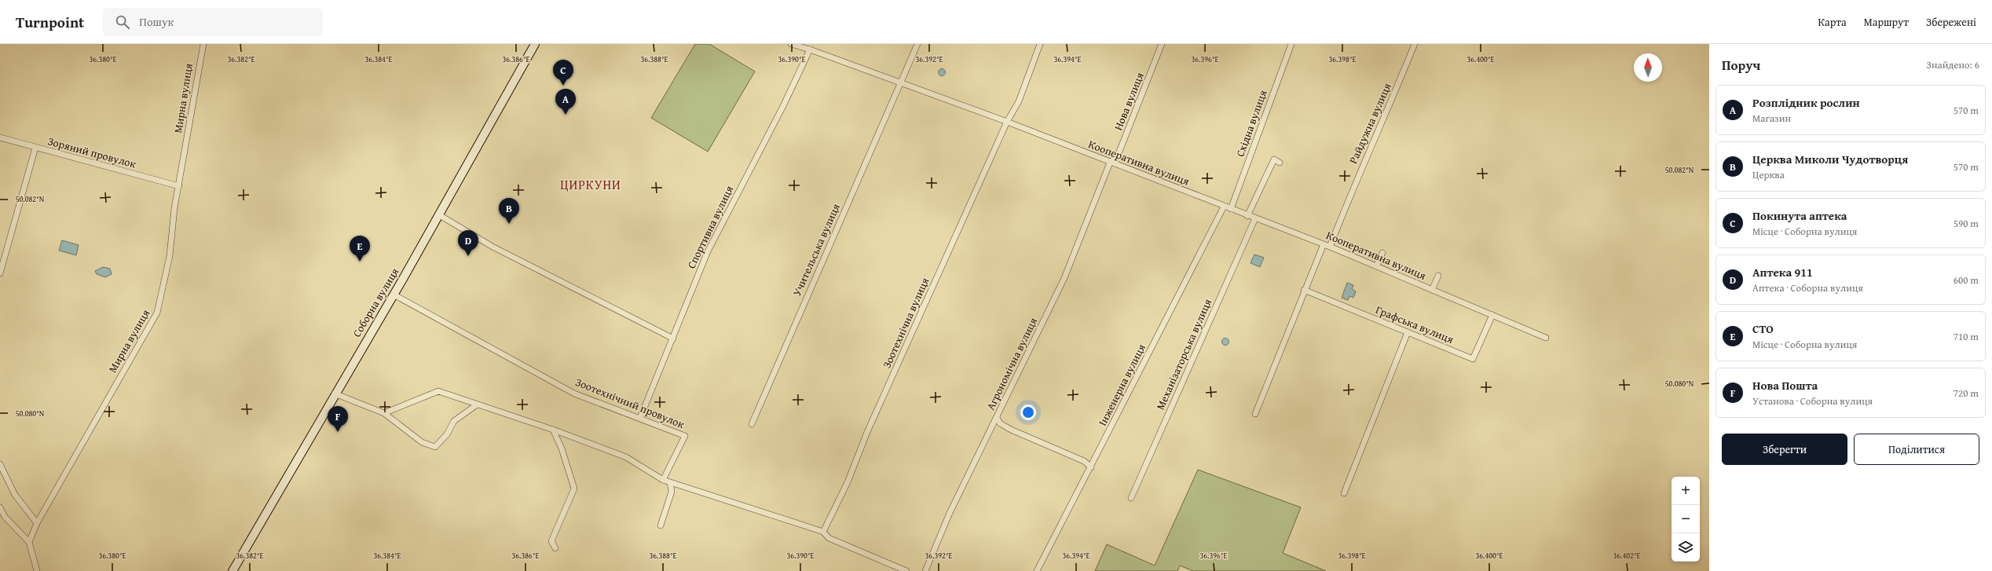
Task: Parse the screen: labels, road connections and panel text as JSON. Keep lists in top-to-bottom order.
{
  "streets": {
    "street": [
      "Мирна вулиця",
      "Нова вулиця",
      "Східна вулиця",
      "Райдужна вулиця",
      "Зоряний провулок",
      "Кооперативна вулиця",
      "Спортивна вулиця",
      "Учительська вулиця",
      "Соборна вулиця",
      "Зоотехнічна вулиця",
      "Графська вулиця",
      "Механізаторська вулиця",
      "Агрономічна вулиця",
      "Інженерна вулиця",
      "Зоотехнічний провулок"
    ]
  },
  "crossings": [
    ["Мирна вулиця", "Зоряний провулок"],
    ["Нова вулиця", "Кооперативна вулиця"],
    ["Нова вулиця", "Агрономічна вулиця"],
    ["Східна вулиця", "Кооперативна вулиця"],
    ["Райдужна вулиця", "Кооперативна вулиця"],
    ["Кооперативна вулиця", "Спортивна вулиця"],
    ["Кооперативна вулиця", "Учительська вулиця"],
    ["Кооперативна вулиця", "Зоотехнічна вулиця"],
    ["Кооперативна вулиця", "Графська вулиця"],
    ["Кооперативна вулиця", "Механізаторська вулиця"],
    ["Кооперативна вулиця", "Агрономічна вулиця"],
    ["Кооперативна вулиця", "Інженерна вулиця"],
    ["Спортивна вулиця", "Зоотехнічний провулок"],
    ["Соборна вулиця", "Зоотехнічний провулок"]
  ],
  "districts": ["ЦИРКУНИ"],
  "north": "top",
  "page": {
    "header": "Turnpoint",
    "search": "Пошук",
    "nav": ["Карта", "Маршрут", "Збережені"],
    "heading": ["Поруч", "Знайдено: 6"],
    "pins": [
      "C",
      "A",
      "B",
      "D",
      "E",
      "F"
    ],
    "list": [
      {
        "mark": "A",
        "name": "Розплідник рослин",
        "note": "Магазин",
        "value": "570 m"
      },
      {
        "mark": "B",
        "name": "Церква Миколи Чудотворця",
        "note": "Церква",
        "value": "570 m"
      },
      {
        "mark": "C",
        "name": "Покинута аптека",
        "note": "Місце · Соборна вулиця",
        "value": "590 m"
      },
      {
        "mark": "D",
        "name": "Аптека 911",
        "note": "Аптека · Соборна вулиця",
        "value": "600 m"
      },
      {
        "mark": "E",
        "name": "СТО",
        "note": "Місце · Соборна вулиця",
        "value": "710 m"
      },
      {
        "mark": "F",
        "name": "Нова Пошта",
        "note": "Установа · Соборна вулиця",
        "value": "720 m"
      }
    ],
    "buttons": ["Зберегти", "Поділитися"],
    "map_buttons": ["+", "−"]
  },
  "coordinates": [
    "36.380°E",
    "36.382°E",
    "36.384°E",
    "36.386°E",
    "36.388°E",
    "36.390°E",
    "36.392°E",
    "36.394°E",
    "36.396°E",
    "36.398°E",
    "36.400°E",
    "50.082°N",
    "50.080°N",
    "36.402°E"
  ]
}
